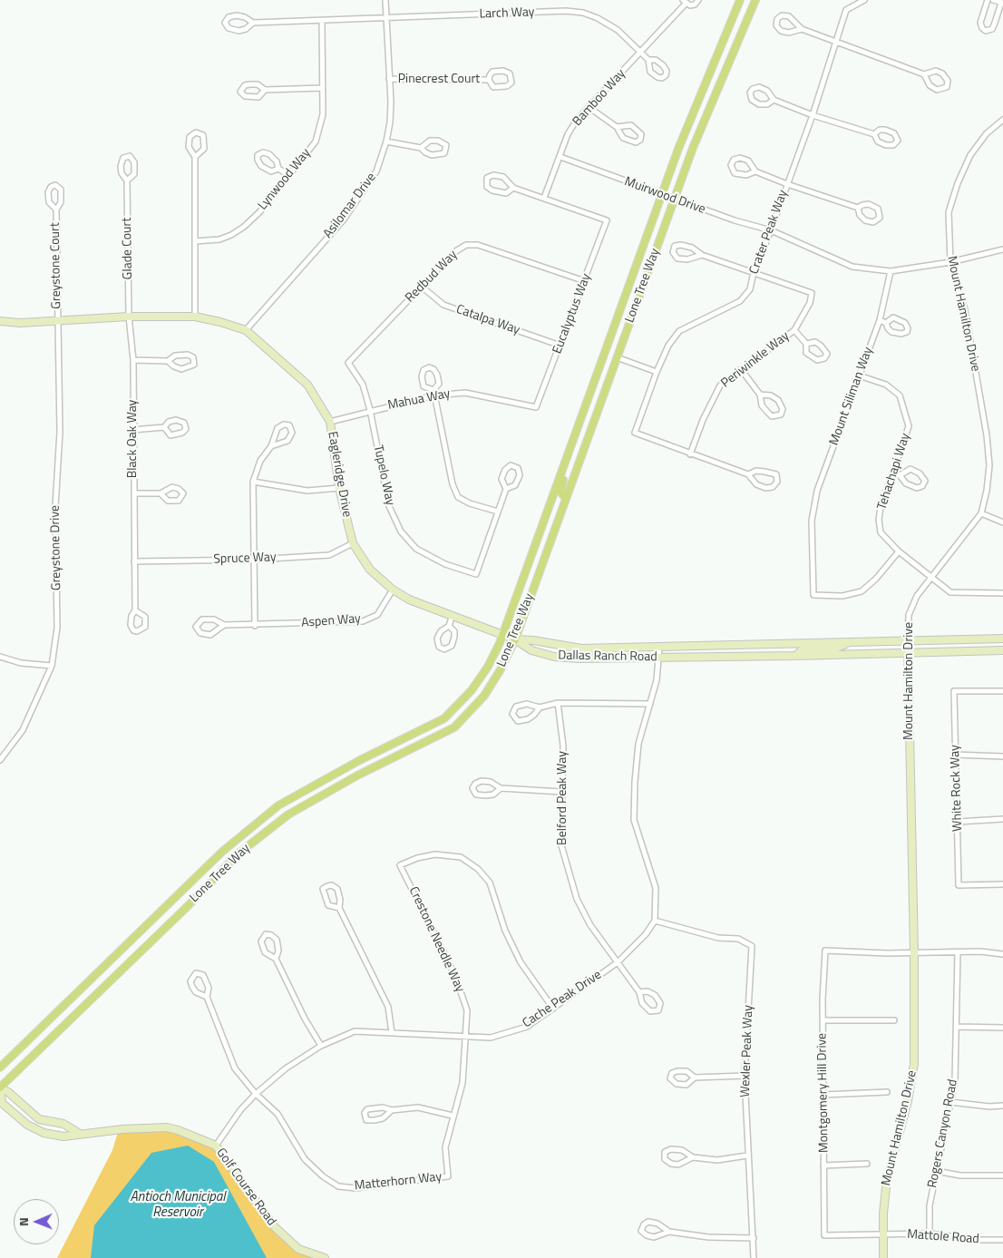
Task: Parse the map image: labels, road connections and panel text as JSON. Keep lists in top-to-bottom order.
{
  "streets": {
    "main road": ["Lone Tree Way"],
    "street": [
      "Larch Way",
      "Pinecrest Court",
      "Bamboo Way",
      "Lynwood Way",
      "Muirwood Drive",
      "Asilomar Drive",
      "Crater Peak Way",
      "Glade Court",
      "Greystone Court",
      "Redbud Way",
      "Eucalyptus Way",
      "Mount Hamilton Drive",
      "Catalpa Way",
      "Periwinkle Way",
      "Mount Siliman Way",
      "Mahua Way",
      "Black Oak Way",
      "Tehachapi Way",
      "Eagleridge Drive",
      "Tupelo Way",
      "Greystone Drive",
      "Spruce Way",
      "Aspen Way",
      "Dallas Ranch Road",
      "White Rock Way",
      "Belford Peak Way",
      "Crestone Needle Way",
      "Cache Peak Drive",
      "Wexler Peak Way",
      "Montgomery Hill Drive",
      "Rogers Canyon Road",
      "Matterhorn Way",
      "Golf Course Road",
      "Mattole Road"
    ]
  },
  "crossings": [
    ["Larch Way", "Bamboo Way"],
    ["Larch Way", "Lynwood Way"],
    ["Larch Way", "Asilomar Drive"],
    ["Pinecrest Court", "Asilomar Drive"],
    ["Bamboo Way", "Muirwood Drive"],
    ["Bamboo Way", "Eucalyptus Way"],
    ["Muirwood Drive", "Crater Peak Way"],
    ["Muirwood Drive", "Lone Tree Way"],
    ["Muirwood Drive", "Mount Hamilton Drive"],
    ["Muirwood Drive", "Mount Siliman Way"],
    ["Asilomar Drive", "Eagleridge Drive"],
    ["Crater Peak Way", "Periwinkle Way"],
    ["Glade Court", "Black Oak Way"],
    ["Glade Court", "Eagleridge Drive"],
    ["Greystone Court", "Eagleridge Drive"],
    ["Greystone Court", "Greystone Drive"],
    ["Redbud Way", "Eucalyptus Way"],
    ["Redbud Way", "Catalpa Way"],
    ["Redbud Way", "Mahua Way"],
    ["Redbud Way", "Tupelo Way"],
    ["Lone Tree Way", "Eagleridge Drive"],
    ["Lone Tree Way", "Dallas Ranch Road"],
    ["Lone Tree Way", "Golf Course Road"],
    ["Eucalyptus Way", "Catalpa Way"],
    ["Eucalyptus Way", "Mahua Way"],
    ["Mount Hamilton Drive", "Tehachapi Way"],
    ["Mount Hamilton Drive", "Dallas Ranch Road"],
    ["Mount Hamilton Drive", "Montgomery Hill Drive"],
    ["Mount Hamilton Drive", "Mattole Road"],
    ["Mount Siliman Way", "Tehachapi Way"],
    ["Mahua Way", "Eagleridge Drive"],
    ["Mahua Way", "Tupelo Way"],
    ["Black Oak Way", "Eagleridge Drive"],
    ["Black Oak Way", "Spruce Way"],
    ["Eagleridge Drive", "Greystone Drive"],
    ["Eagleridge Drive", "Spruce Way"],
    ["Eagleridge Drive", "Aspen Way"],
    ["Eagleridge Drive", "Dallas Ranch Road"],
    ["Belford Peak Way", "Cache Peak Drive"],
    ["Crestone Needle Way", "Cache Peak Drive"],
    ["Crestone Needle Way", "Matterhorn Way"],
    ["Cache Peak Drive", "Wexler Peak Way"],
    ["Cache Peak Drive", "Matterhorn Way"],
    ["Cache Peak Drive", "Golf Course Road"],
    ["Montgomery Hill Drive", "Mattole Road"],
    ["Rogers Canyon Road", "Mattole Road"]
  ],
  "water": ["Antioch Municipal Reservoir"],
  "north": "left"
}
